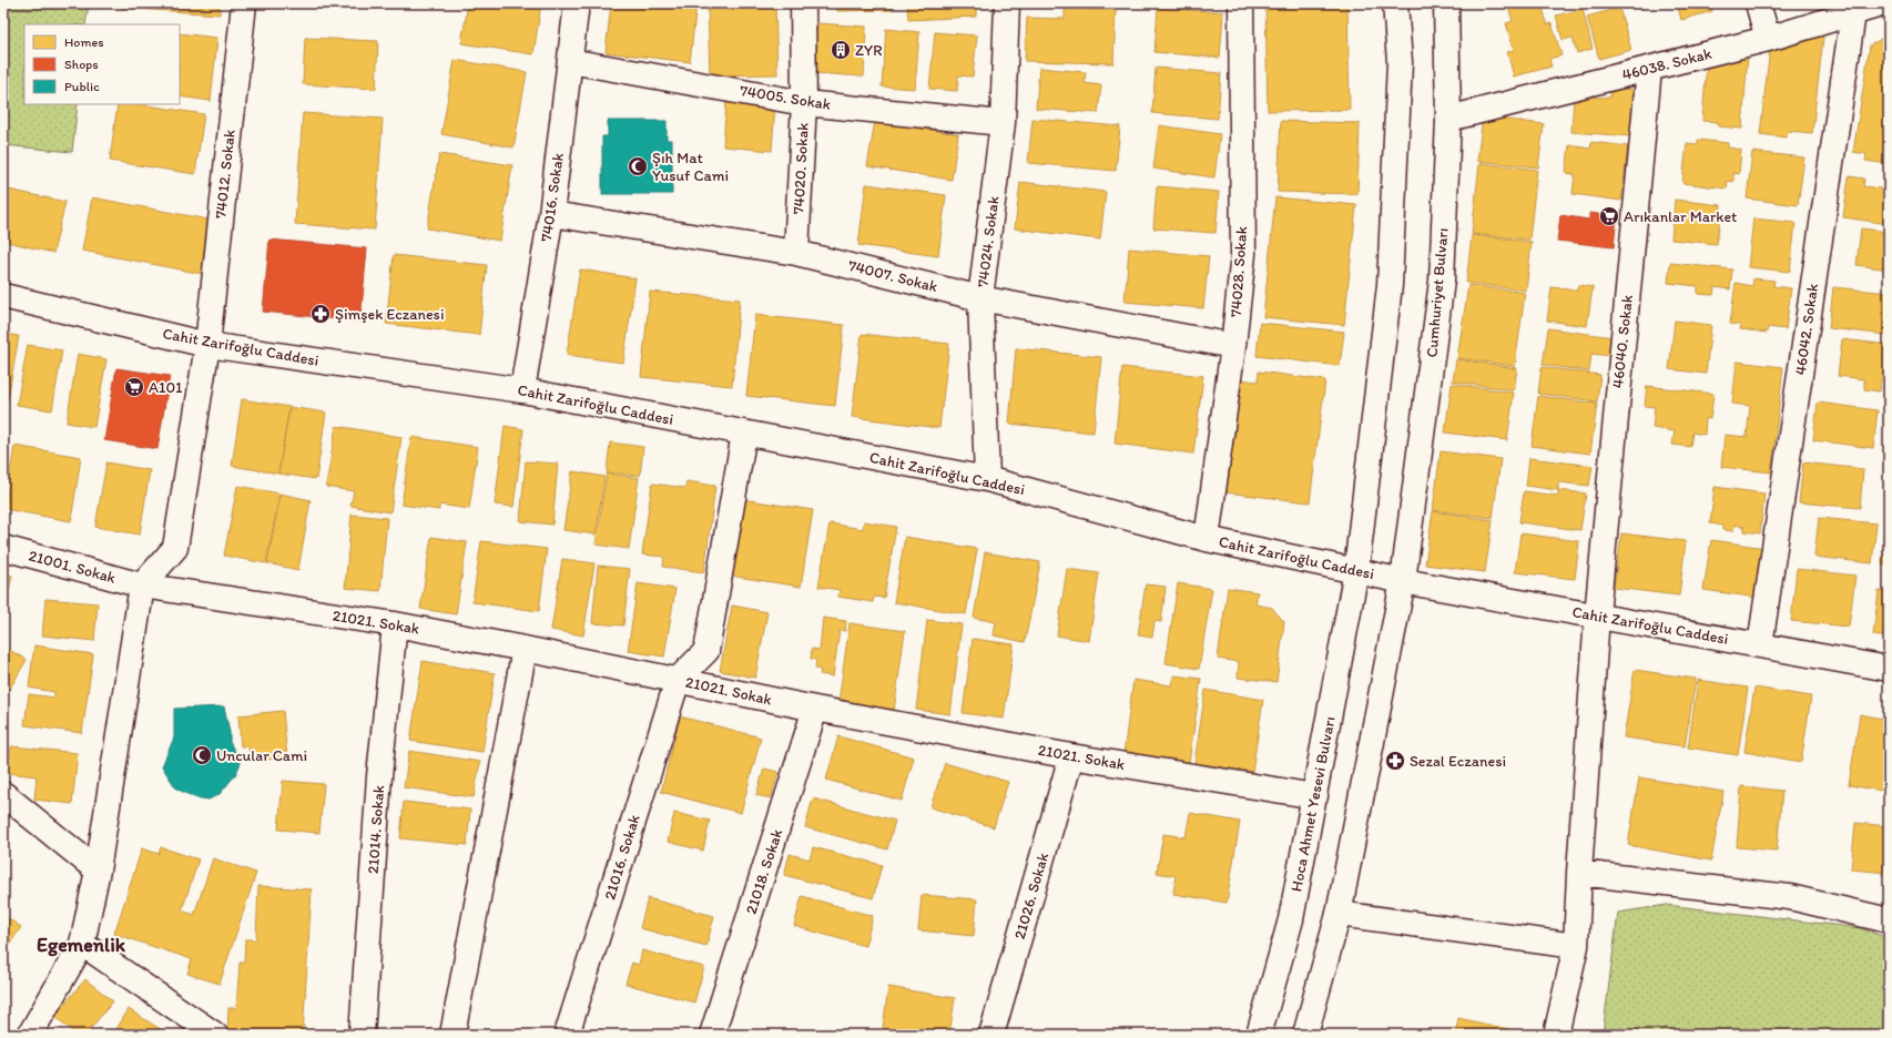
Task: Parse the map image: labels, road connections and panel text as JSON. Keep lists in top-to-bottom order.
{
  "streets": {
    "street": [
      "46038. Sokak",
      "74005. Sokak",
      "74020. Sokak",
      "74012. Sokak",
      "74016. Sokak",
      "74024. Sokak",
      "74028. Sokak",
      "74007. Sokak",
      "Cumhuriyet Bulvarı",
      "46042. Sokak",
      "46040. Sokak",
      "Cahit Zarifoğlu Caddesi",
      "21001. Sokak",
      "21021. Sokak",
      "Hoca Ahmet Yesevi Bulvarı",
      "21014. Sokak",
      "21016. Sokak",
      "21018. Sokak",
      "21026. Sokak"
    ]
  },
  "crossings": [
    ["46038. Sokak", "Cumhuriyet Bulvarı"],
    ["46038. Sokak", "46042. Sokak"],
    ["46038. Sokak", "46040. Sokak"],
    ["74005. Sokak", "74020. Sokak"],
    ["74005. Sokak", "74016. Sokak"],
    ["74005. Sokak", "74024. Sokak"],
    ["74020. Sokak", "74007. Sokak"],
    ["74012. Sokak", "Cahit Zarifoğlu Caddesi"],
    ["74012. Sokak", "21001. Sokak"],
    ["74012. Sokak", "21021. Sokak"],
    ["74016. Sokak", "74007. Sokak"],
    ["74016. Sokak", "Cahit Zarifoğlu Caddesi"],
    ["74024. Sokak", "74007. Sokak"],
    ["74024. Sokak", "Cahit Zarifoğlu Caddesi"],
    ["74028. Sokak", "74007. Sokak"],
    ["74028. Sokak", "Cahit Zarifoğlu Caddesi"],
    ["Cumhuriyet Bulvarı", "Cahit Zarifoğlu Caddesi"],
    ["46042. Sokak", "Cahit Zarifoğlu Caddesi"],
    ["46040. Sokak", "Cahit Zarifoğlu Caddesi"],
    ["Cahit Zarifoğlu Caddesi", "Hoca Ahmet Yesevi Bulvarı"],
    ["21001. Sokak", "21021. Sokak"],
    ["21021. Sokak", "Hoca Ahmet Yesevi Bulvarı"],
    ["21021. Sokak", "21014. Sokak"],
    ["21021. Sokak", "21016. Sokak"],
    ["21021. Sokak", "21018. Sokak"],
    ["21021. Sokak", "21026. Sokak"]
  ],
  "districts": ["Egemenlik"],
  "places": {
    "building": ["ZYR"],
    "mosque": ["Şıh Mat Yusuf Cami", "Uncular Cami"],
    "supermarket": ["Arıkanlar Market", "A101"],
    "pharmacy": ["Şimşek Eczanesi", "Sezal Eczanesi"]
  },
  "legend": ["Homes", "Shops", "Public"]
}
